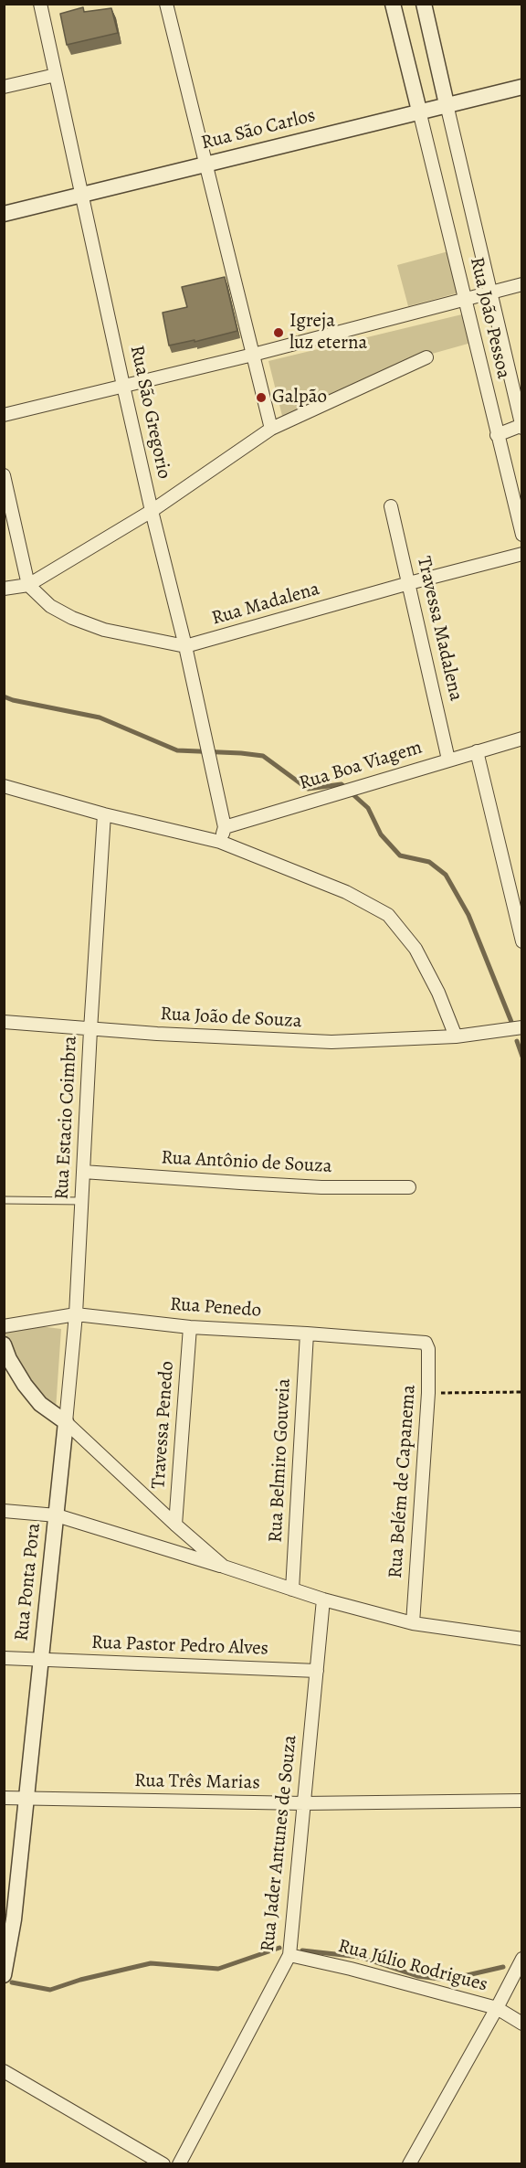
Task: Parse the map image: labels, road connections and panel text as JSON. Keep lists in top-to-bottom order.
{
  "streets": {
    "street": [
      "Rua São Carlos",
      "Rua João Pessoa",
      "Rua São Gregorio",
      "Rua Madalena",
      "Travessa Madalena",
      "Rua Boa Viagem",
      "Rua João de Souza",
      "Rua Estacio Coimbra",
      "Rua Antônio de Souza",
      "Rua Penedo",
      "Travessa Penedo",
      "Rua Belmiro Gouveia",
      "Rua Belém de Capanema",
      "Rua Ponta Pora",
      "Rua Pastor Pedro Alves",
      "Rua Três Marias",
      "Rua Jader Antunes de Souza",
      "Rua Júlio Rodrigues"
    ]
  },
  "crossings": [
    ["Rua São Carlos", "Rua João Pessoa"],
    ["Rua São Carlos", "Rua São Gregorio"],
    ["Rua São Gregorio", "Rua Madalena"],
    ["Rua São Gregorio", "Rua Boa Viagem"],
    ["Rua Madalena", "Travessa Madalena"],
    ["Travessa Madalena", "Rua Boa Viagem"],
    ["Rua João de Souza", "Rua Estacio Coimbra"],
    ["Rua Estacio Coimbra", "Rua Antônio de Souza"],
    ["Rua Estacio Coimbra", "Rua Penedo"],
    ["Rua Estacio Coimbra", "Rua Ponta Pora"],
    ["Rua Penedo", "Travessa Penedo"],
    ["Rua Penedo", "Rua Belmiro Gouveia"],
    ["Rua Penedo", "Rua Belém de Capanema"],
    ["Rua Ponta Pora", "Rua Pastor Pedro Alves"],
    ["Rua Ponta Pora", "Rua Três Marias"],
    ["Rua Pastor Pedro Alves", "Rua Jader Antunes de Souza"],
    ["Rua Três Marias", "Rua Jader Antunes de Souza"],
    ["Rua Jader Antunes de Souza", "Rua Júlio Rodrigues"]
  ],
  "places": ["Igreja luz eterna", "Galpão"]
}
